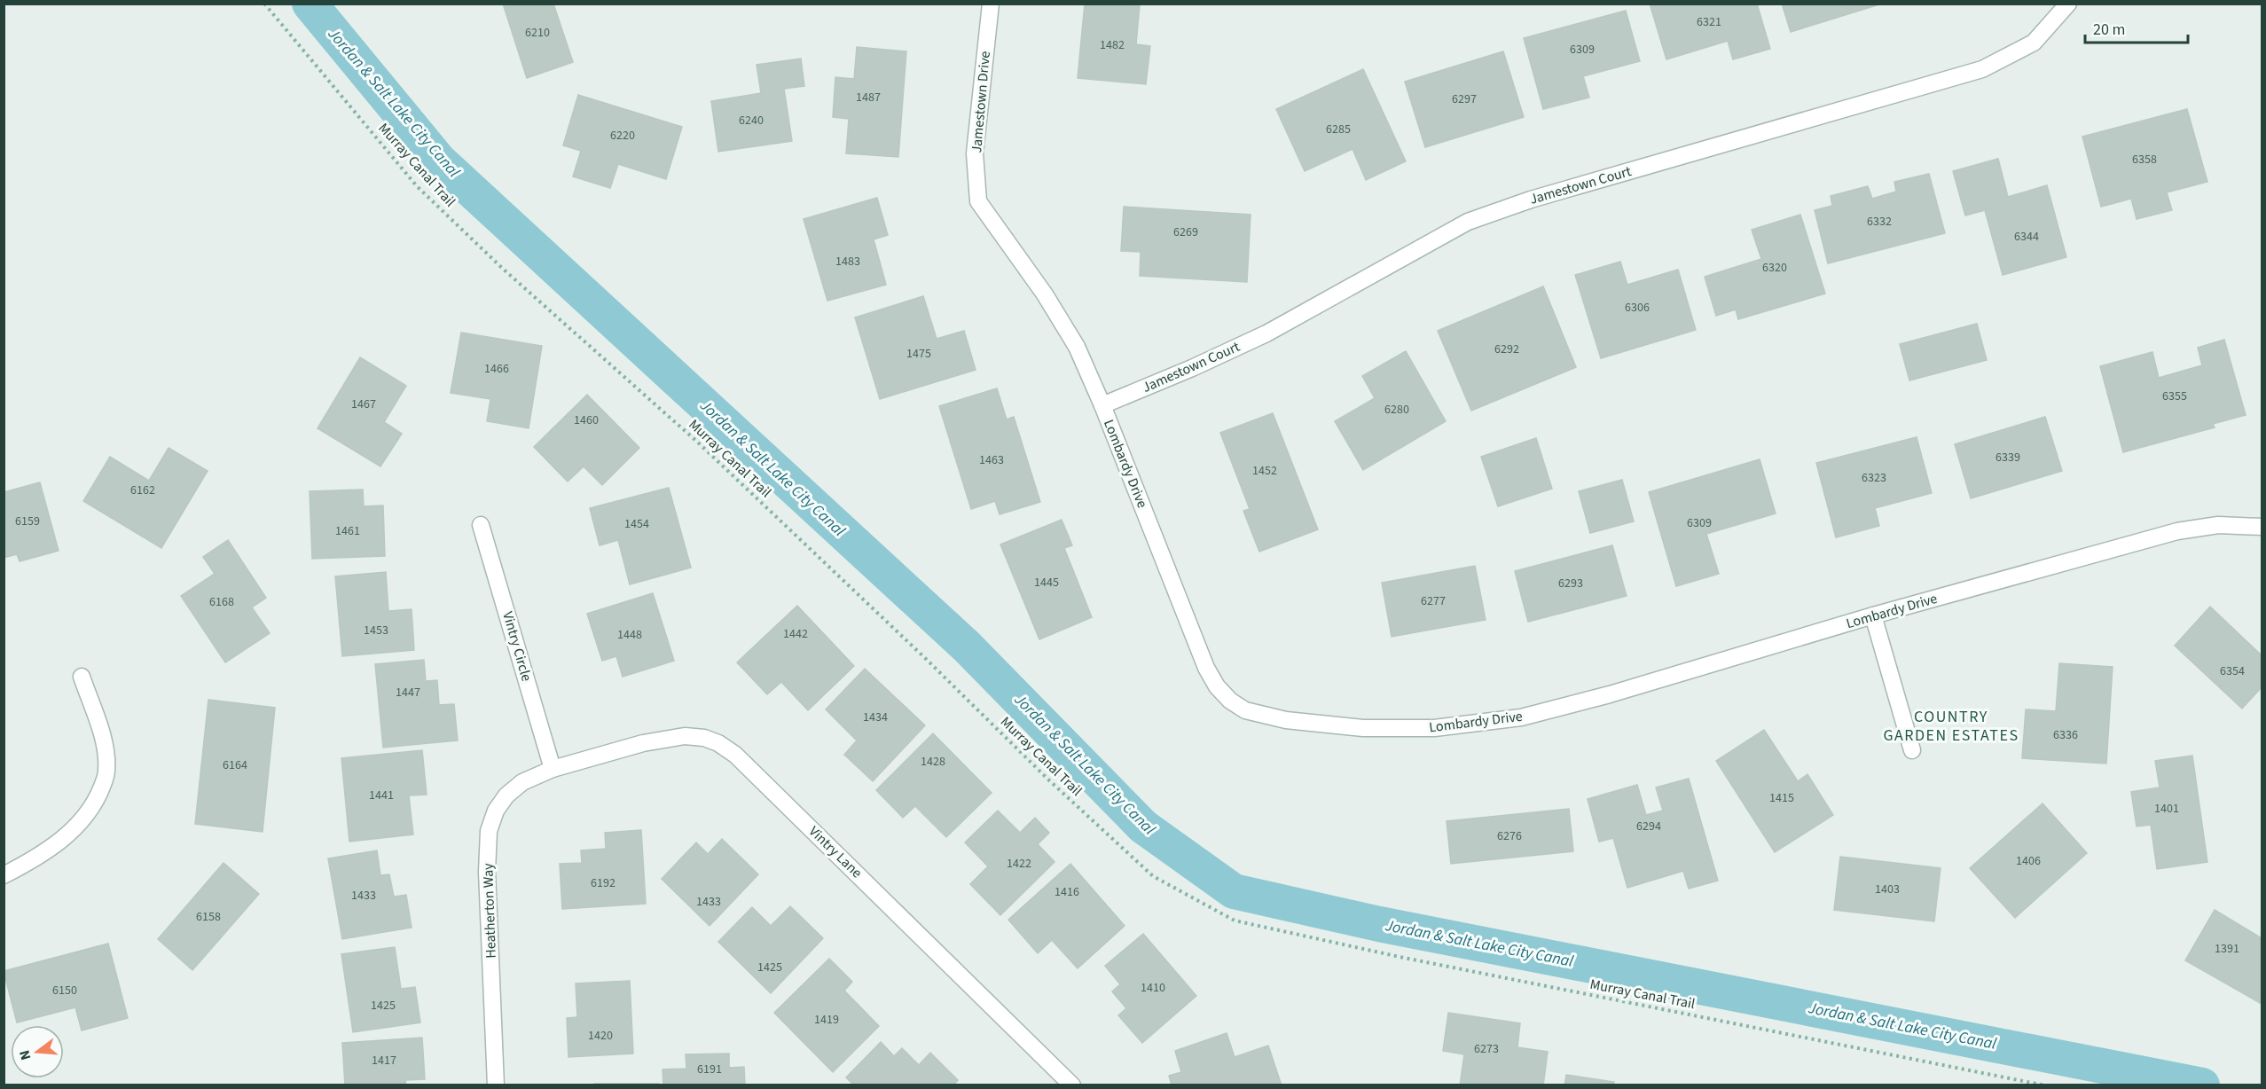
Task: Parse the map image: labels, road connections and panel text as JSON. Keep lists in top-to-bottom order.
{
  "streets": {
    "street": [
      "Jamestown Drive",
      "Jamestown Court",
      "Lombardy Drive",
      "Vintry Circle",
      "Vintry Lane",
      "Heatherton Way"
    ],
    "path": ["Murray Canal Trail"]
  },
  "crossings": [
    ["Jamestown Drive", "Lombardy Drive"],
    ["Jamestown Court", "Lombardy Drive"],
    ["Vintry Circle", "Vintry Lane"],
    ["Vintry Circle", "Heatherton Way"],
    ["Vintry Lane", "Heatherton Way"]
  ],
  "districts": ["COUNTRY GARDEN ESTATES"],
  "water": ["Jordan & Salt Lake City Canal"],
  "house_numbers": [
    "6321",
    "6210",
    "1482",
    "6309",
    "1487",
    "6297",
    "6240",
    "6285",
    "6220",
    "6358",
    "6332",
    "6269",
    "6344",
    "1483",
    "6320",
    "6306",
    "6292",
    "1475",
    "1466",
    "6355",
    "1467",
    "6280",
    "1460",
    "6339",
    "1463",
    "1452",
    "6323",
    "6162",
    "6159",
    "6309",
    "1454",
    "1461",
    "1445",
    "6293",
    "6277",
    "6168",
    "1453",
    "1442",
    "1448",
    "6354",
    "1447",
    "1434",
    "6336",
    "1428",
    "6164",
    "1441",
    "1415",
    "1401",
    "6294",
    "6276",
    "1406",
    "1422",
    "6192",
    "1403",
    "1416",
    "1433",
    "1433",
    "6158",
    "1391",
    "1425",
    "1410",
    "6150",
    "1425",
    "1419",
    "1420",
    "6273",
    "1417",
    "6191"
  ],
  "scale_bar": "20 m",
  "north": "left"
}
